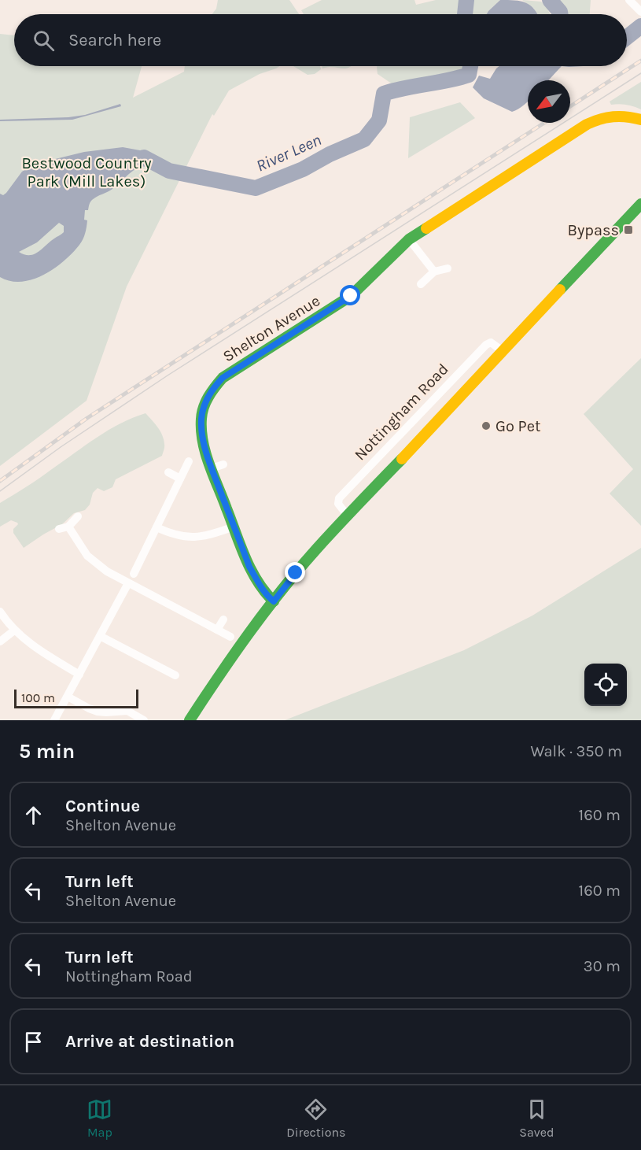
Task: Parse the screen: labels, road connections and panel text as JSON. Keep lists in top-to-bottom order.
{
  "streets": {
    "street": ["Shelton Avenue", "Nottingham Road"]
  },
  "crossings": [
    ["Shelton Avenue", "Nottingham Road"]
  ],
  "water": ["River Leen"],
  "parks": ["Bestwood Country Park (Mill Lakes)"],
  "places": {
    "transit": ["Bypass"],
    "other": ["Go Pet"]
  },
  "scale_bar": "100 m",
  "north": "bottom left",
  "page": {
    "search": "Search here",
    "scale": "100 m",
    "heading": ["5 min", "Walk · 350 m"],
    "list": [
      ["Continue", "Shelton Avenue", "160 m"],
      ["Turn left", "Shelton Avenue", "160 m"],
      ["Turn left", "Nottingham Road", "30 m"],
      "Arrive at destination"
    ],
    "nav": ["Map", "Directions", "Saved"]
  }
}
